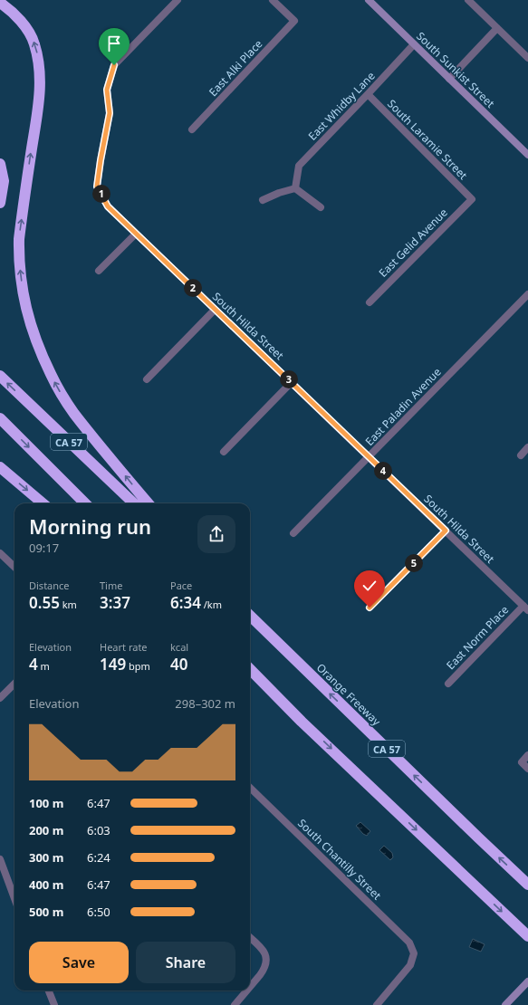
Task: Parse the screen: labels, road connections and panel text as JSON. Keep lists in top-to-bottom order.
{
  "streets": {
    "highway": ["CA 57", "Orange Freeway"],
    "street": [
      "East Alki Place",
      "South Sunkist Street",
      "East Whidby Lane",
      "South Laramie Street",
      "East Gelid Avenue",
      "South Hilda Street",
      "East Paladin Avenue",
      "East Norm Place",
      "South Chantilly Street"
    ]
  },
  "crossings": [
    ["South Sunkist Street", "East Whidby Lane"],
    ["East Whidby Lane", "South Laramie Street"],
    ["South Laramie Street", "East Gelid Avenue"],
    ["South Hilda Street", "East Paladin Avenue"],
    ["South Hilda Street", "East Norm Place"]
  ],
  "page": {
    "pins": [
      "1",
      "2",
      "3",
      "4",
      "5"
    ],
    "heading": ["Morning run", "09:17"],
    "stats": [
      ["Distance", "0.55 km"],
      ["Time", "3:37"],
      ["Pace", "6:34 /km"],
      ["Elevation", "4 m"],
      ["Heart rate", "149 bpm"],
      ["kcal", "40"]
    ],
    "chart": ["Elevation", "298–302 m"],
    "list": [
      {
        "name": "100 m",
        "note": "6:47"
      },
      {
        "name": "200 m",
        "note": "6:03"
      },
      {
        "name": "300 m",
        "note": "6:24"
      },
      {
        "name": "400 m",
        "note": "6:47"
      },
      {
        "name": "500 m",
        "note": "6:50"
      }
    ],
    "buttons": ["Save", "Share"]
  }
}
